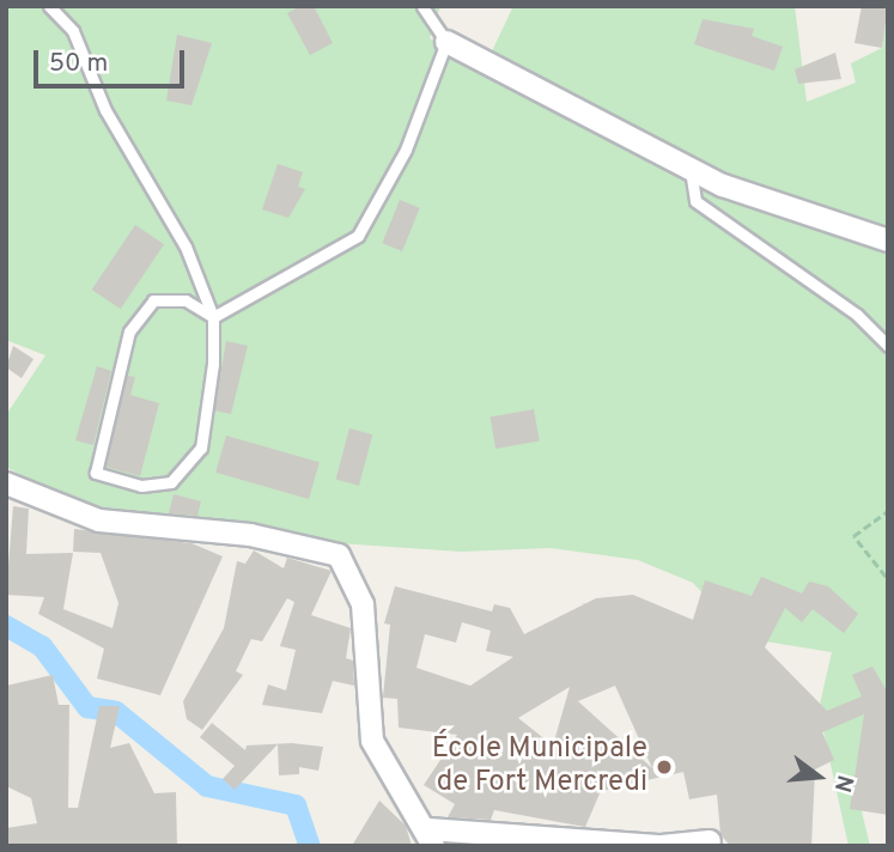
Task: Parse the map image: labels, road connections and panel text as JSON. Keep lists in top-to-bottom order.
{
  "places": ["École Municipale de Fort Mercredi"],
  "scale_bar": "50 m",
  "north": "right"
}
